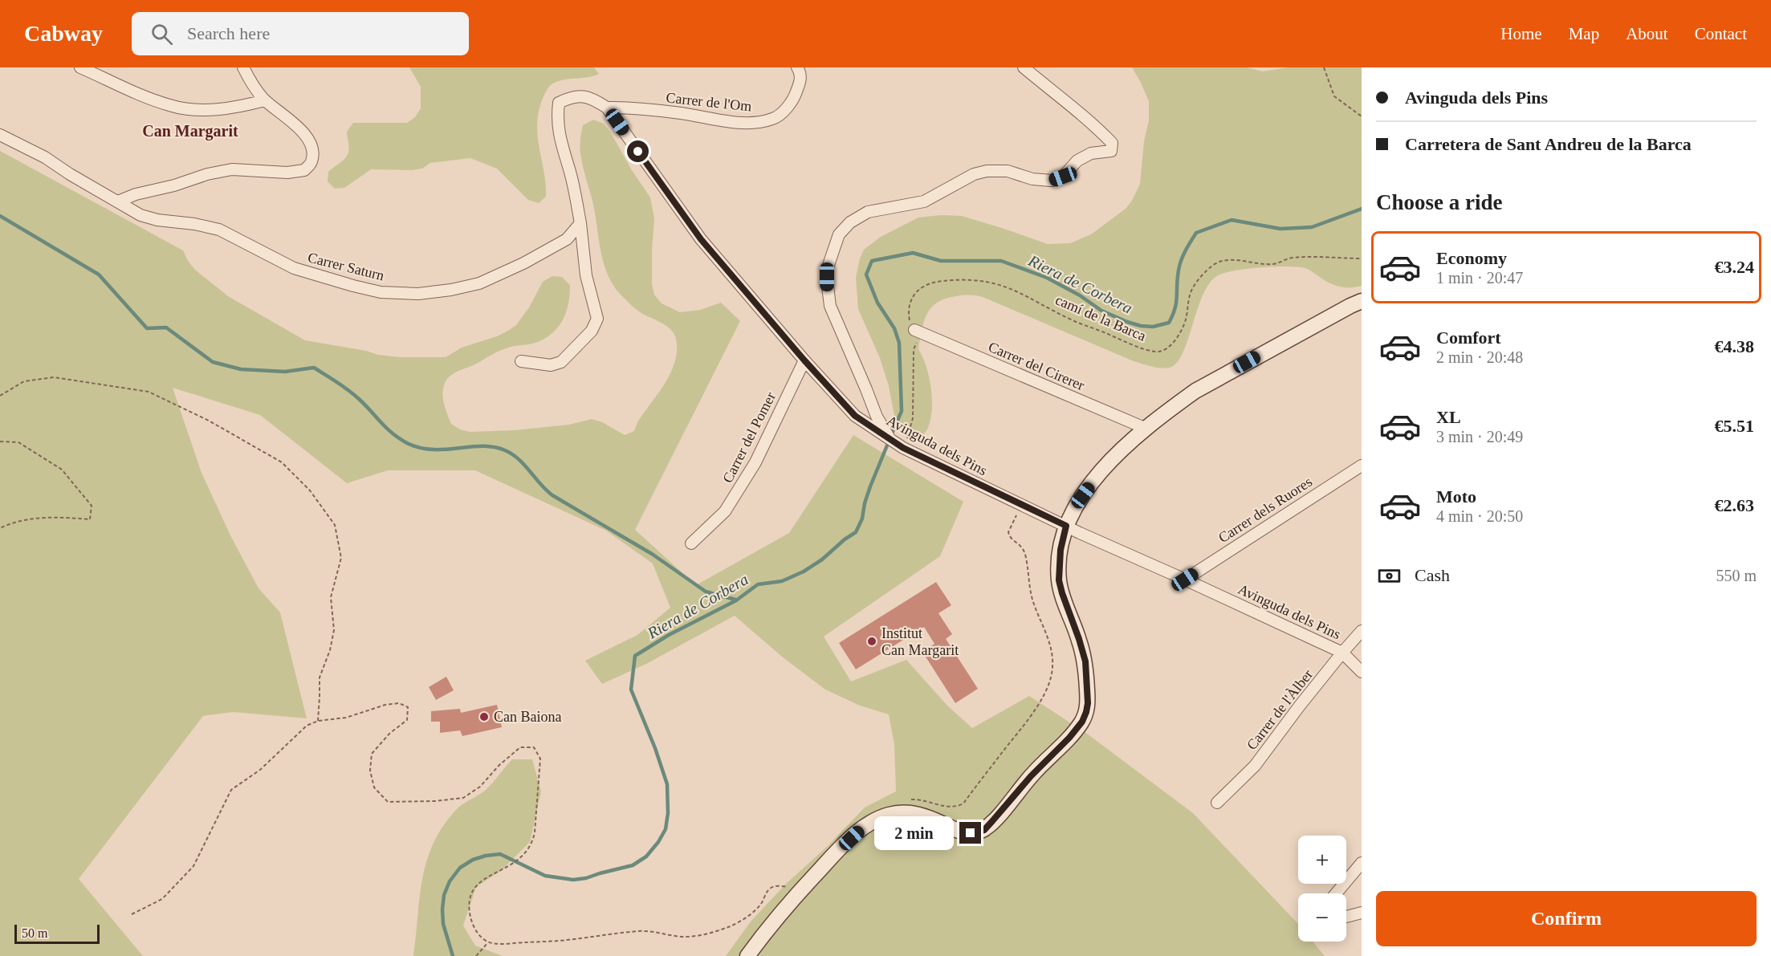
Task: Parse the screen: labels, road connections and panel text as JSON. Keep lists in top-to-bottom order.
{
  "streets": {
    "street": [
      "Carrer de l'Om",
      "Carrer Saturn",
      "Carrer del Cirerer",
      "Carrer del Pomer",
      "Avinguda dels Pins",
      "Carrer dels Ruores",
      "Carrer de l'Àlber"
    ],
    "path": ["camí de la Barca"]
  },
  "crossings": [
    ["Carrer de l'Om", "Avinguda dels Pins"],
    ["camí de la Barca", "Carrer del Cirerer"],
    ["camí de la Barca", "Avinguda dels Pins"],
    ["Carrer del Pomer", "Avinguda dels Pins"],
    ["Avinguda dels Pins", "Carrer dels Ruores"],
    ["Avinguda dels Pins", "Carrer de l'Àlber"]
  ],
  "districts": ["Can Margarit"],
  "water": ["Riera de Corbera"],
  "places": ["Institut Can Margarit", "Can Baiona"],
  "scale_bar": "50 m",
  "page": {
    "header": "Cabway",
    "search": "Search here",
    "nav": [
      "Home",
      "Map",
      "About",
      "Contact"
    ],
    "banner": ["Avinguda dels Pins", "Carretera de Sant Andreu de la Barca"],
    "heading": "Choose a ride",
    "list": [
      {
        "name": "Economy",
        "note": "1 min · 20:47",
        "value": "€3.24"
      },
      {
        "name": "Comfort",
        "note": "2 min · 20:48",
        "value": "€4.38"
      },
      {
        "name": "XL",
        "note": "3 min · 20:49",
        "value": "€5.51"
      },
      {
        "name": "Moto",
        "note": "4 min · 20:50",
        "value": "€2.63"
      }
    ],
    "pay": ["Cash", "550 m"],
    "bubble": "2 min",
    "map_buttons": ["+", "−"],
    "buttons": "Confirm",
    "scale": "50 m"
  }
}
